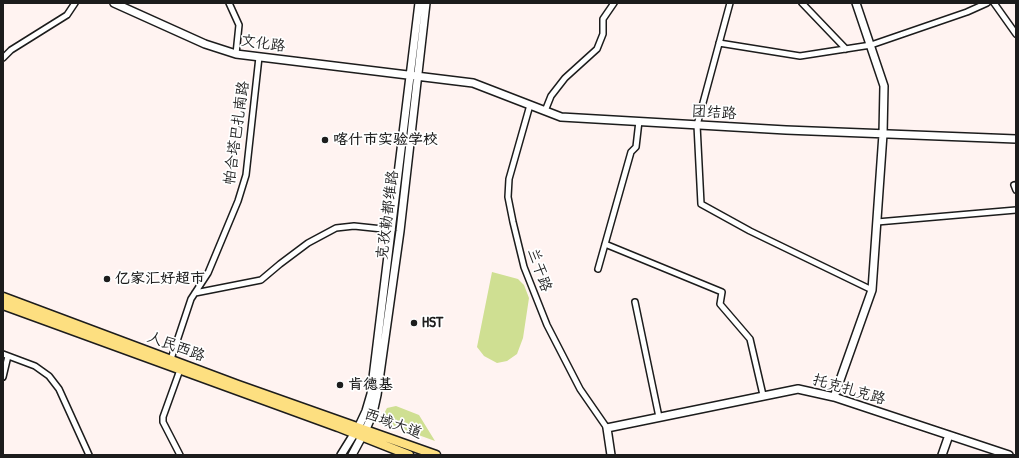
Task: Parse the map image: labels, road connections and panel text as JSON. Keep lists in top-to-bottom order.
{
  "streets": {
    "main road": [
      "文化路",
      "团结路",
      "克孜勒都维路",
      "人民西路",
      "托克扎克路",
      "西域大道"
    ],
    "street": ["帕合塔巴扎南路", "兰干路"]
  },
  "crossings": [
    ["文化路", "团结路"],
    ["文化路", "帕合塔巴扎南路"],
    ["文化路", "克孜勒都维路"],
    ["团结路", "克孜勒都维路"],
    ["团结路", "兰干路"],
    ["帕合塔巴扎南路", "人民西路"],
    ["克孜勒都维路", "西域大道"],
    ["兰干路", "托克扎克路"],
    ["人民西路", "西域大道"]
  ],
  "places": [
    "喀什市实验学校",
    "亿家汇好超市",
    "HST",
    "肯德基"
  ]
}
